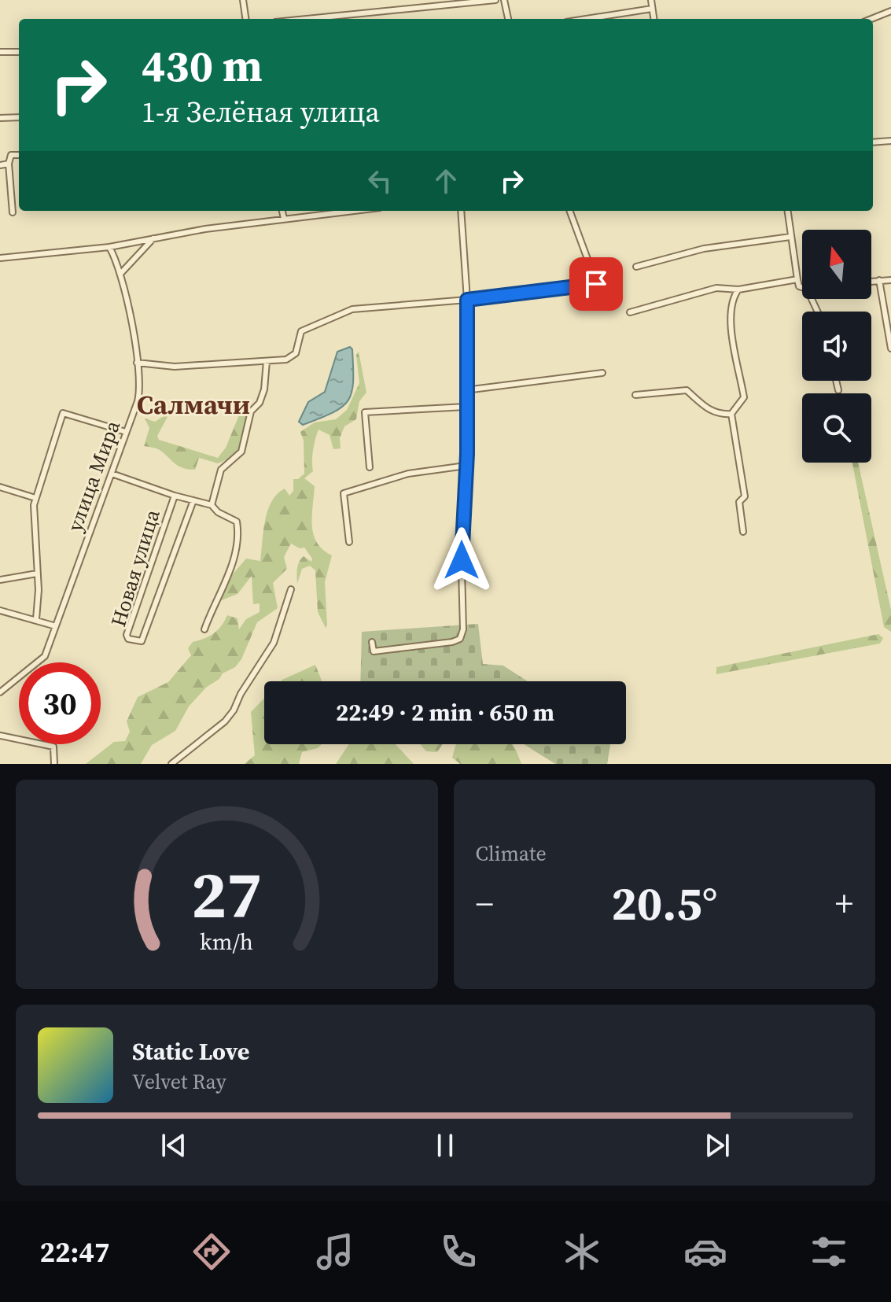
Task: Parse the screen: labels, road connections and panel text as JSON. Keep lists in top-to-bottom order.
{
  "streets": {
    "street": ["улица Мира", "Новая улица"]
  },
  "districts": ["Салмачи"],
  "north": "top",
  "page": {
    "turn": ["430 m", "1-я Зелёная улица"],
    "limit": "30",
    "trip": "22:49 · 2 min · 650 m",
    "tile": "Climate",
    "heat": ["−", "20.5°", "+"],
    "song": ["Static Love", "Velvet Ray"],
    "tabs": "22:47",
    "gauge": ["27", "km/h"]
  }
}
